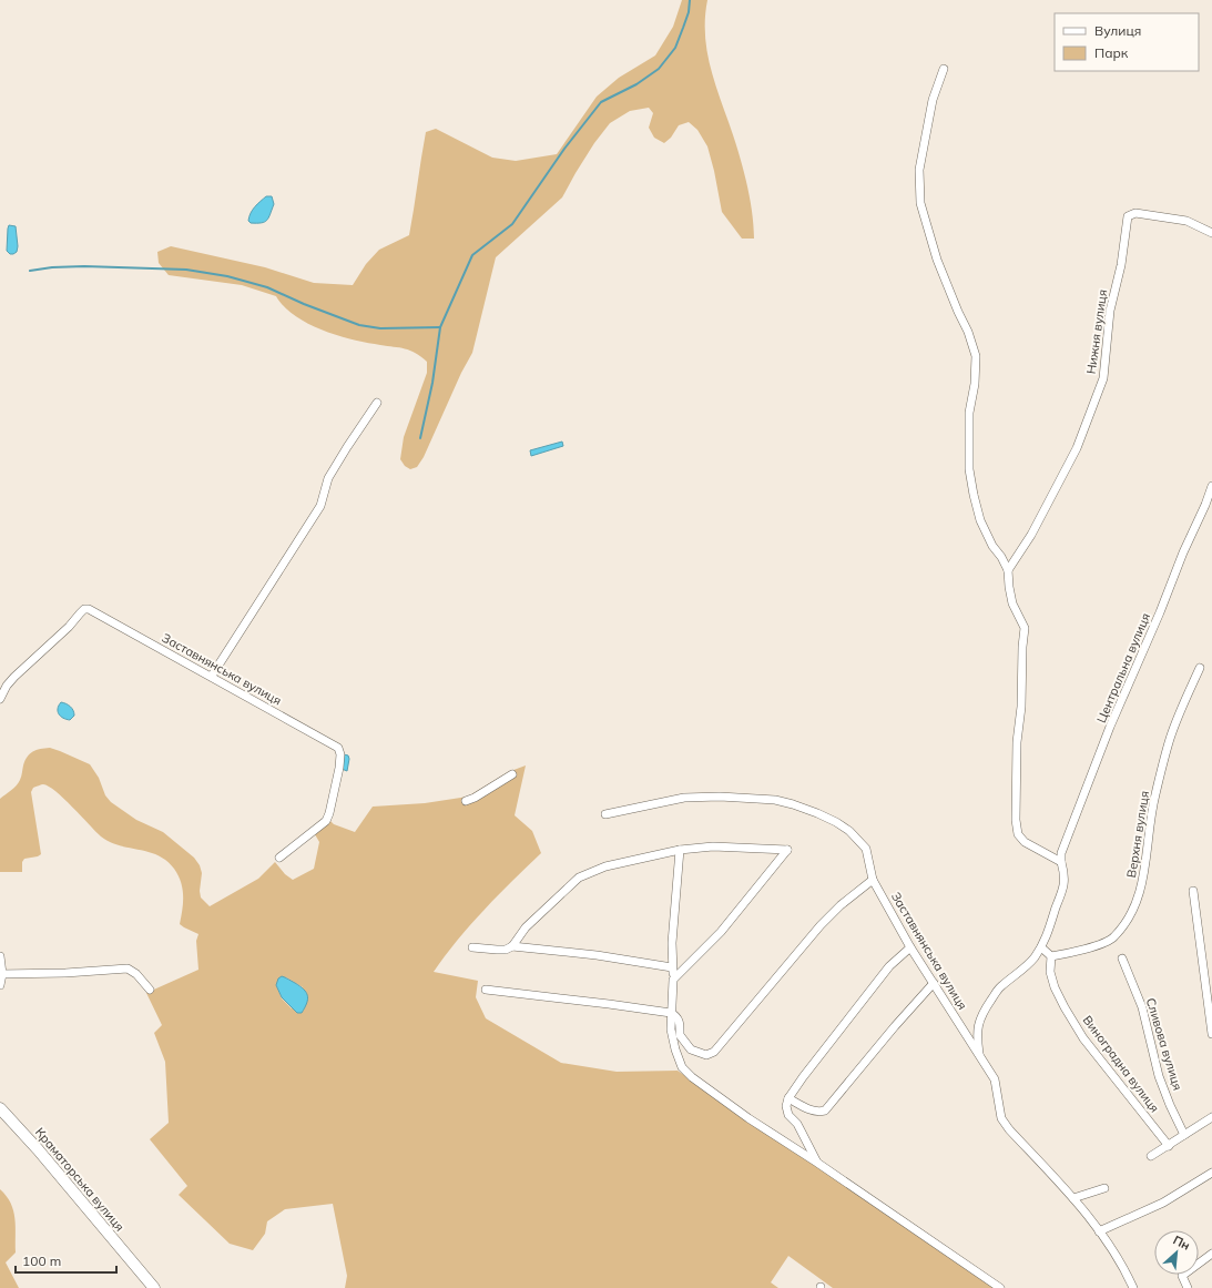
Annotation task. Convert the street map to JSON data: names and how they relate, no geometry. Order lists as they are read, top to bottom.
{
  "streets": {
    "street": [
      "Нижня вулиця",
      "Центральна вулиця",
      "Заставнянська вулиця",
      "Верхня вулиця",
      "Сливова вулиця",
      "Виноградна вулиця",
      "Краматорська вулиця"
    ]
  },
  "crossings": [
    ["Верхня вулиця", "Виноградна вулиця"]
  ],
  "legend": ["Вулиця", "Парк"],
  "scale_bar": "100 m",
  "north": "top right"
}
